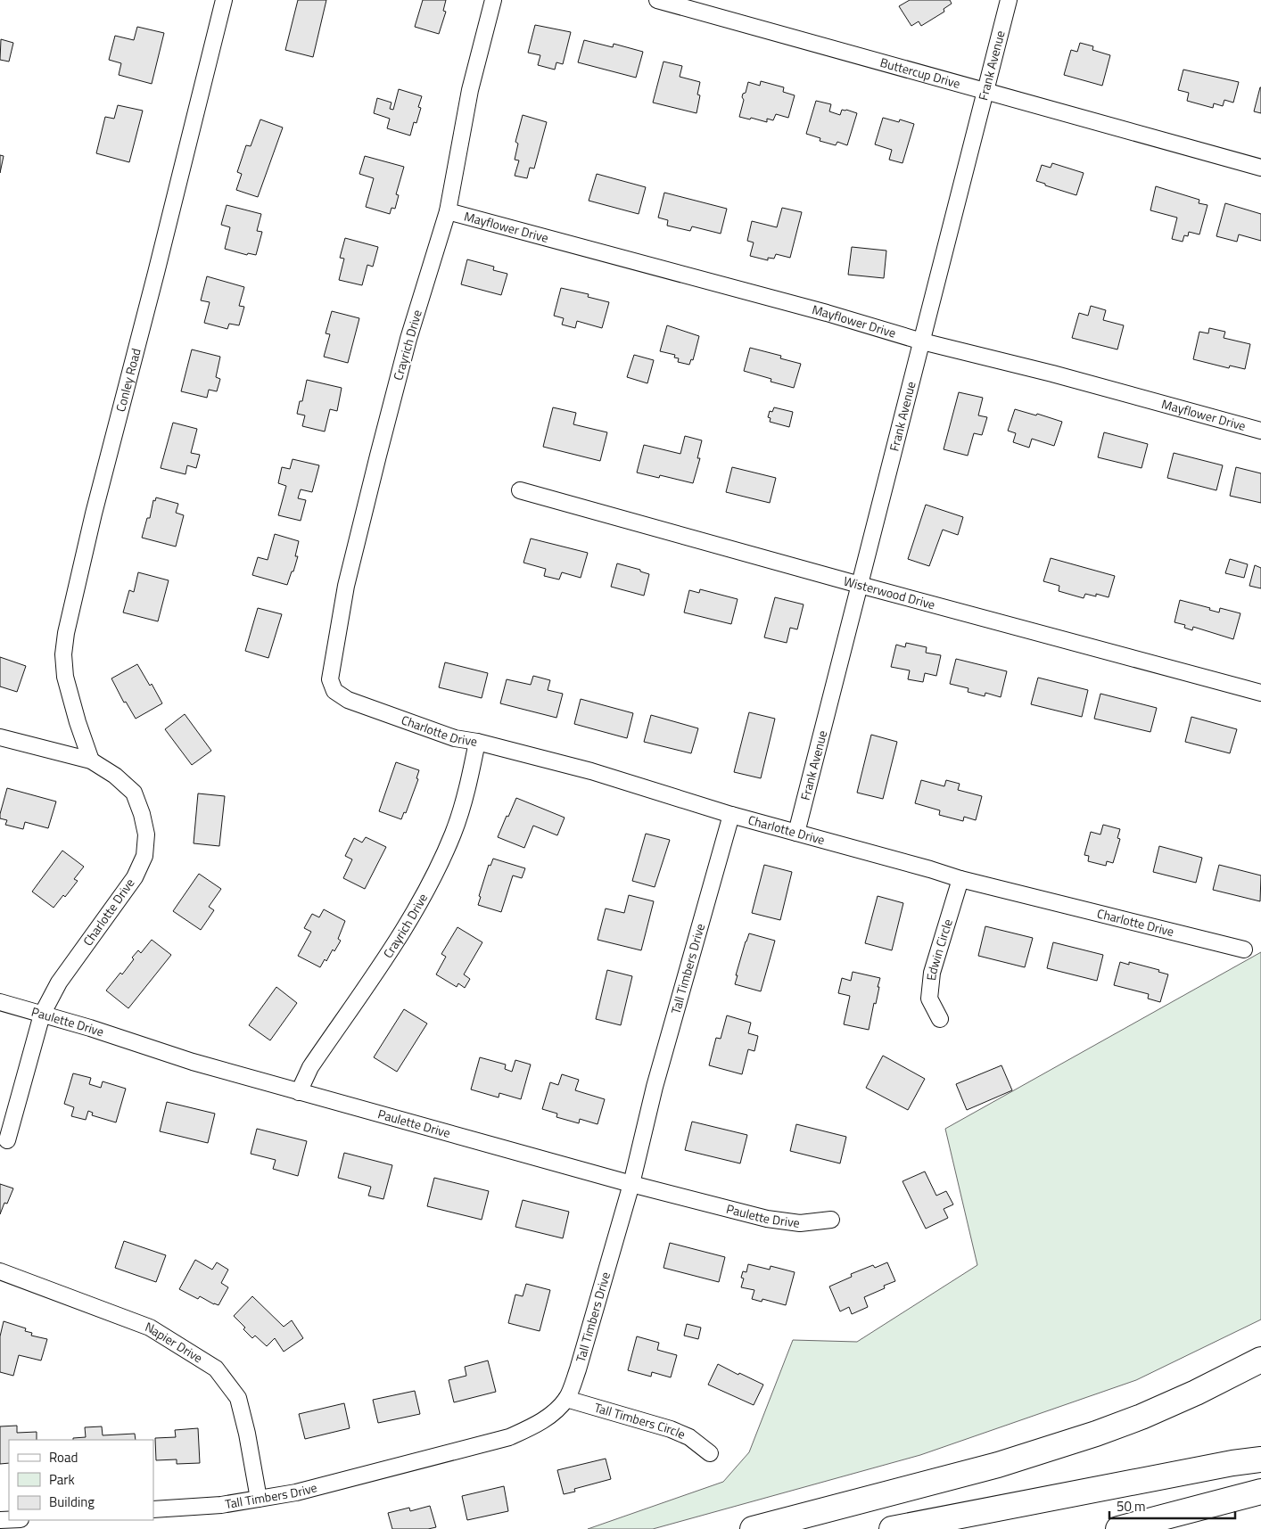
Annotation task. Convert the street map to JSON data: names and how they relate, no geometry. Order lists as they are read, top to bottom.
{
  "streets": {
    "street": [
      "Frank Avenue",
      "Buttercup Drive",
      "Mayflower Drive",
      "Crayrich Drive",
      "Conley Road",
      "Wisterwood Drive",
      "Charlotte Drive",
      "Edwin Circle",
      "Tall Timbers Drive",
      "Paulette Drive",
      "Napier Drive",
      "Tall Timbers Circle"
    ]
  },
  "crossings": [
    ["Frank Avenue", "Buttercup Drive"],
    ["Frank Avenue", "Mayflower Drive"],
    ["Frank Avenue", "Wisterwood Drive"],
    ["Frank Avenue", "Charlotte Drive"],
    ["Mayflower Drive", "Crayrich Drive"],
    ["Crayrich Drive", "Charlotte Drive"],
    ["Crayrich Drive", "Paulette Drive"],
    ["Conley Road", "Charlotte Drive"],
    ["Charlotte Drive", "Edwin Circle"],
    ["Charlotte Drive", "Tall Timbers Drive"],
    ["Charlotte Drive", "Paulette Drive"],
    ["Tall Timbers Drive", "Paulette Drive"],
    ["Tall Timbers Drive", "Napier Drive"],
    ["Tall Timbers Drive", "Tall Timbers Circle"]
  ],
  "legend": ["Road", "Park", "Building"],
  "scale_bar": "50 m"
}
